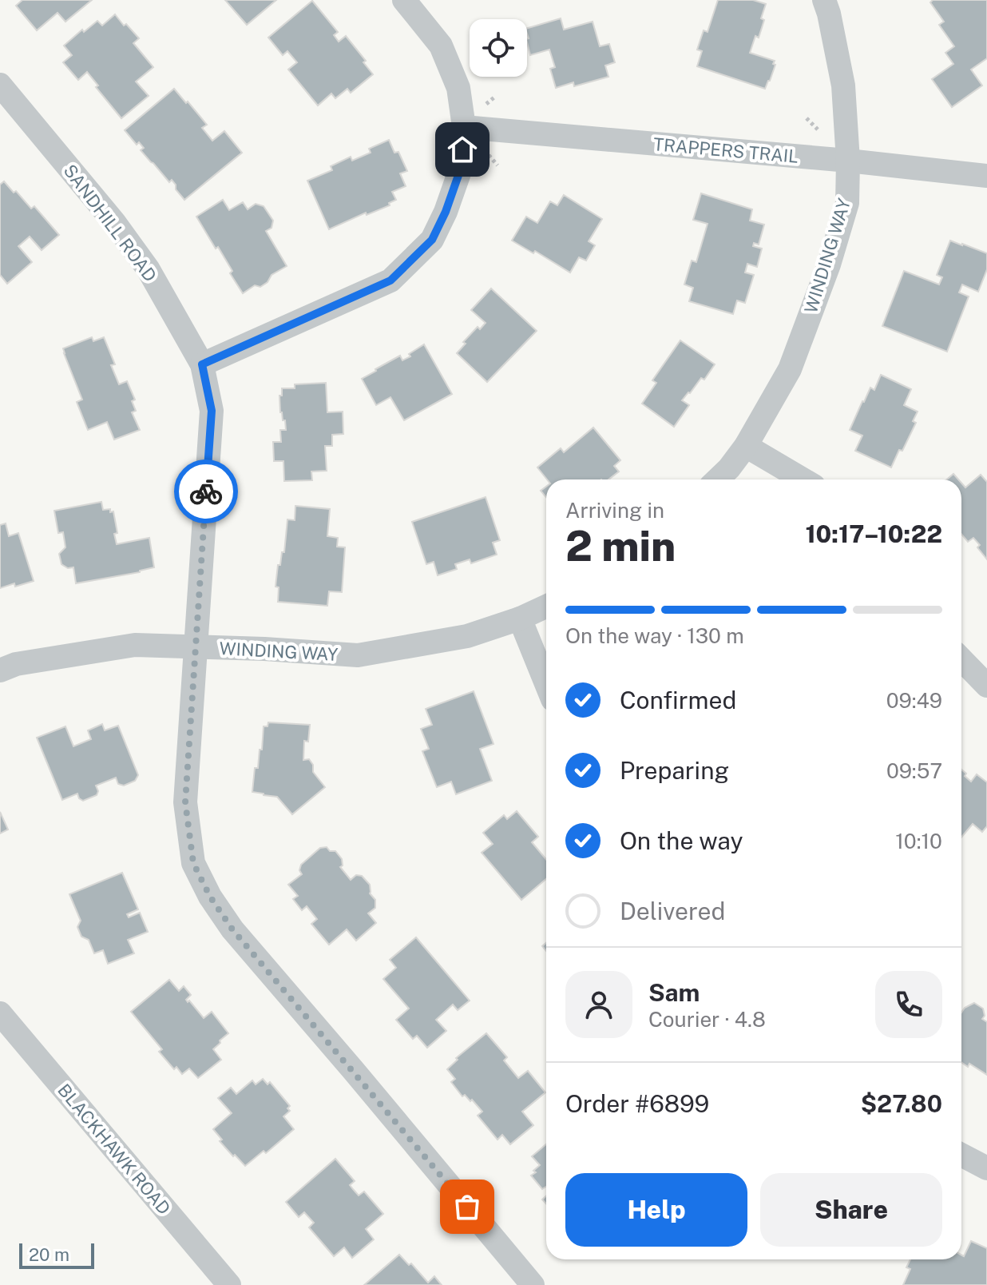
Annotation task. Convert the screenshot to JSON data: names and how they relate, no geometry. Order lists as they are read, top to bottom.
{
  "streets": {
    "street": [
      "TRAPPERS TRAIL",
      "SANDHILL ROAD",
      "WINDING WAY",
      "BLACKHAWK ROAD"
    ]
  },
  "crossings": [
    ["TRAPPERS TRAIL", "WINDING WAY"],
    ["SANDHILL ROAD", "WINDING WAY"]
  ],
  "scale_bar": "20 m",
  "page": {
    "heading": ["2 min", "Arriving in", "10:17–10:22"],
    "panel": [
      "Sam",
      "Courier · 4.8",
      "Order #6899",
      "$27.80"
    ],
    "bar": "On the way · 130 m",
    "list": [
      ["Confirmed", "09:49"],
      ["Preparing", "09:57"],
      ["On the way", "10:10"],
      "Delivered"
    ],
    "buttons": ["Help", "Share"],
    "scale": "20 m"
  }
}
